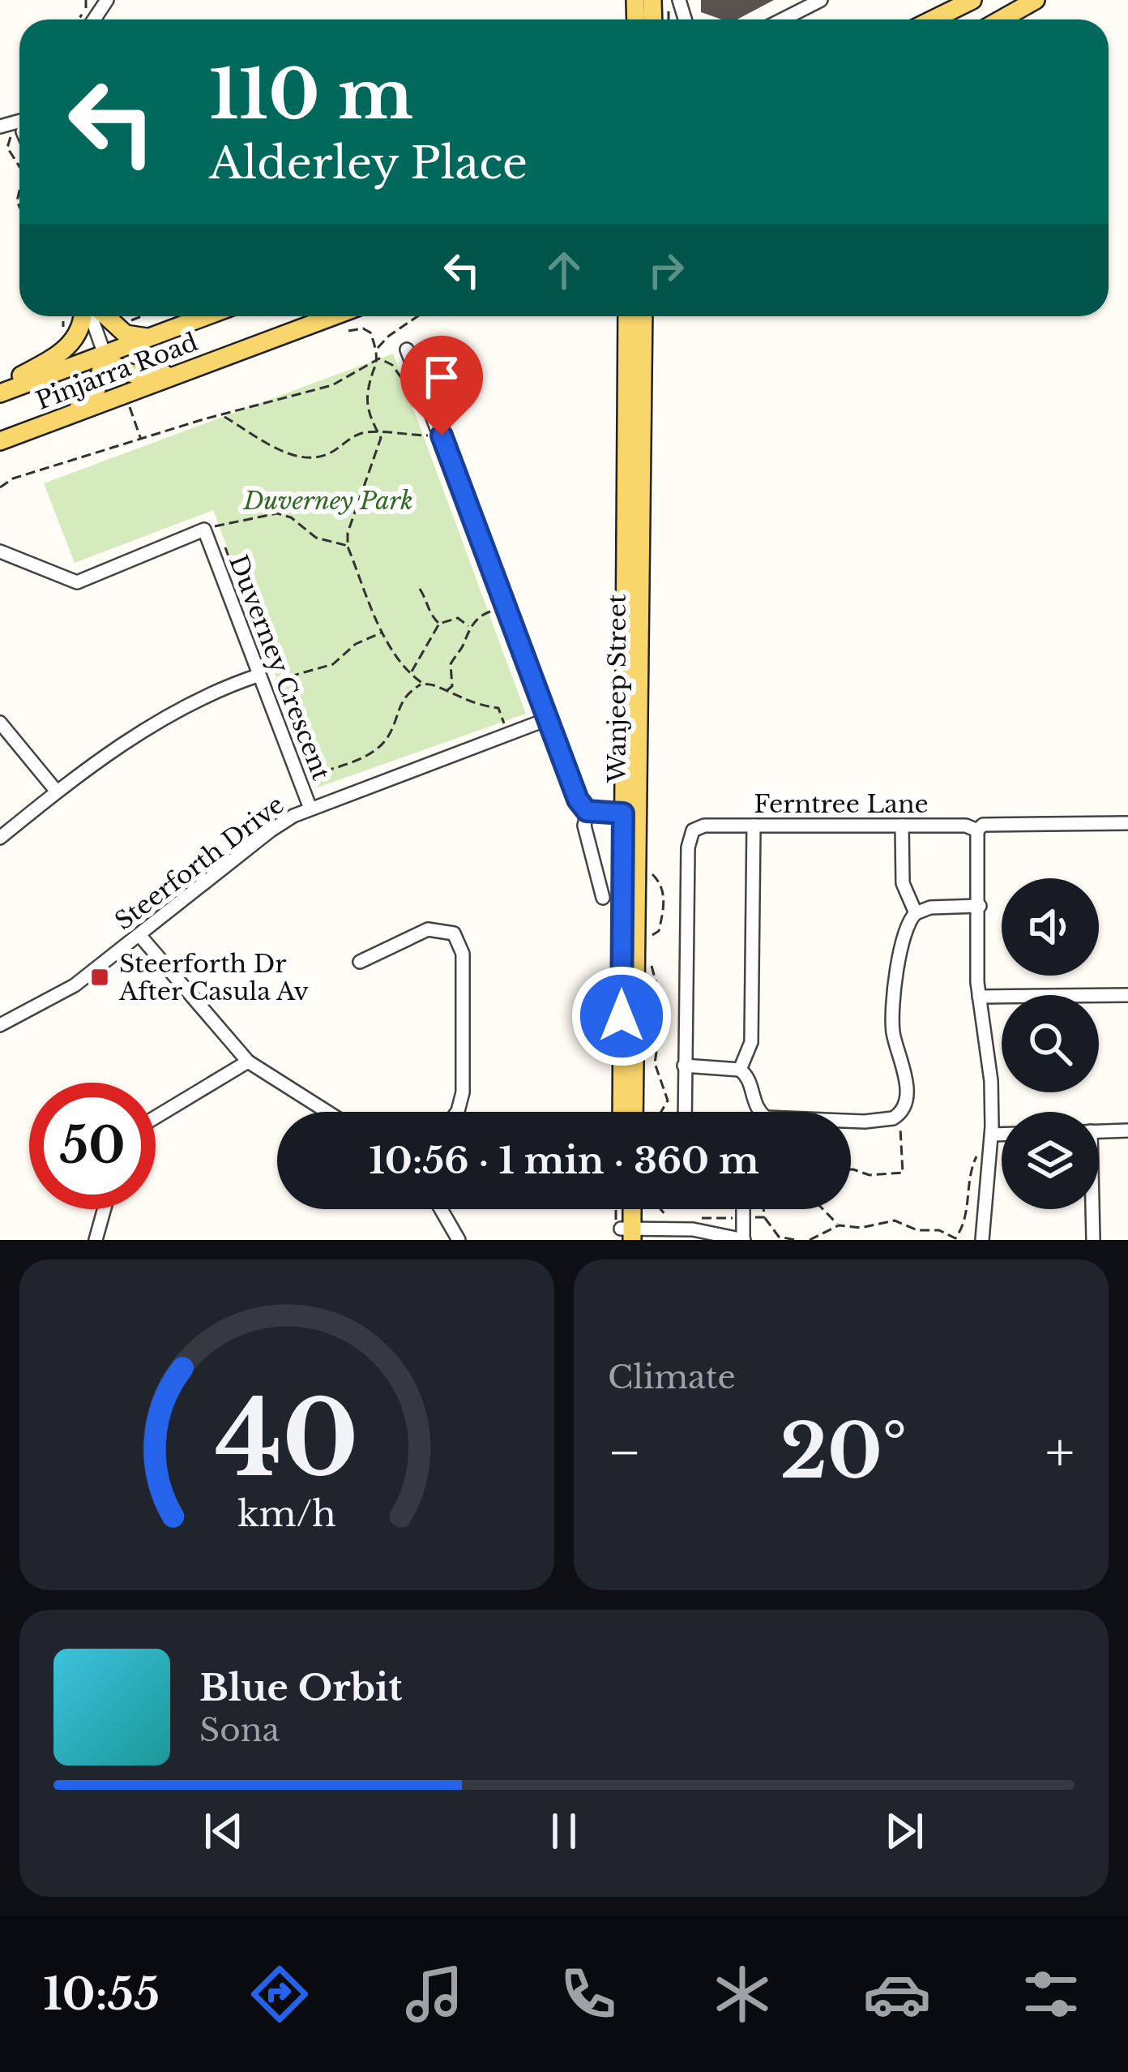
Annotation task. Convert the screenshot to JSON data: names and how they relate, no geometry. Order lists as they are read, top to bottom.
{
  "streets": {
    "main road": ["Pinjarra Road", "Wanjeep Street"],
    "street": ["Duverney Crescent", "Ferntree Lane", "Steerforth Drive"]
  },
  "crossings": [
    ["Duverney Crescent", "Steerforth Drive"]
  ],
  "parks": ["Duverney Park"],
  "places": {
    "transit": ["Steerforth Dr After Casula Av"]
  },
  "page": {
    "turn": ["110 m", "Alderley Place"],
    "limit": "50",
    "trip": "10:56 · 1 min · 360 m",
    "tile": "Climate",
    "heat": ["−", "20°", "+"],
    "song": ["Blue Orbit", "Sona"],
    "tabs": "10:55",
    "gauge": ["40", "km/h"]
  }
}
